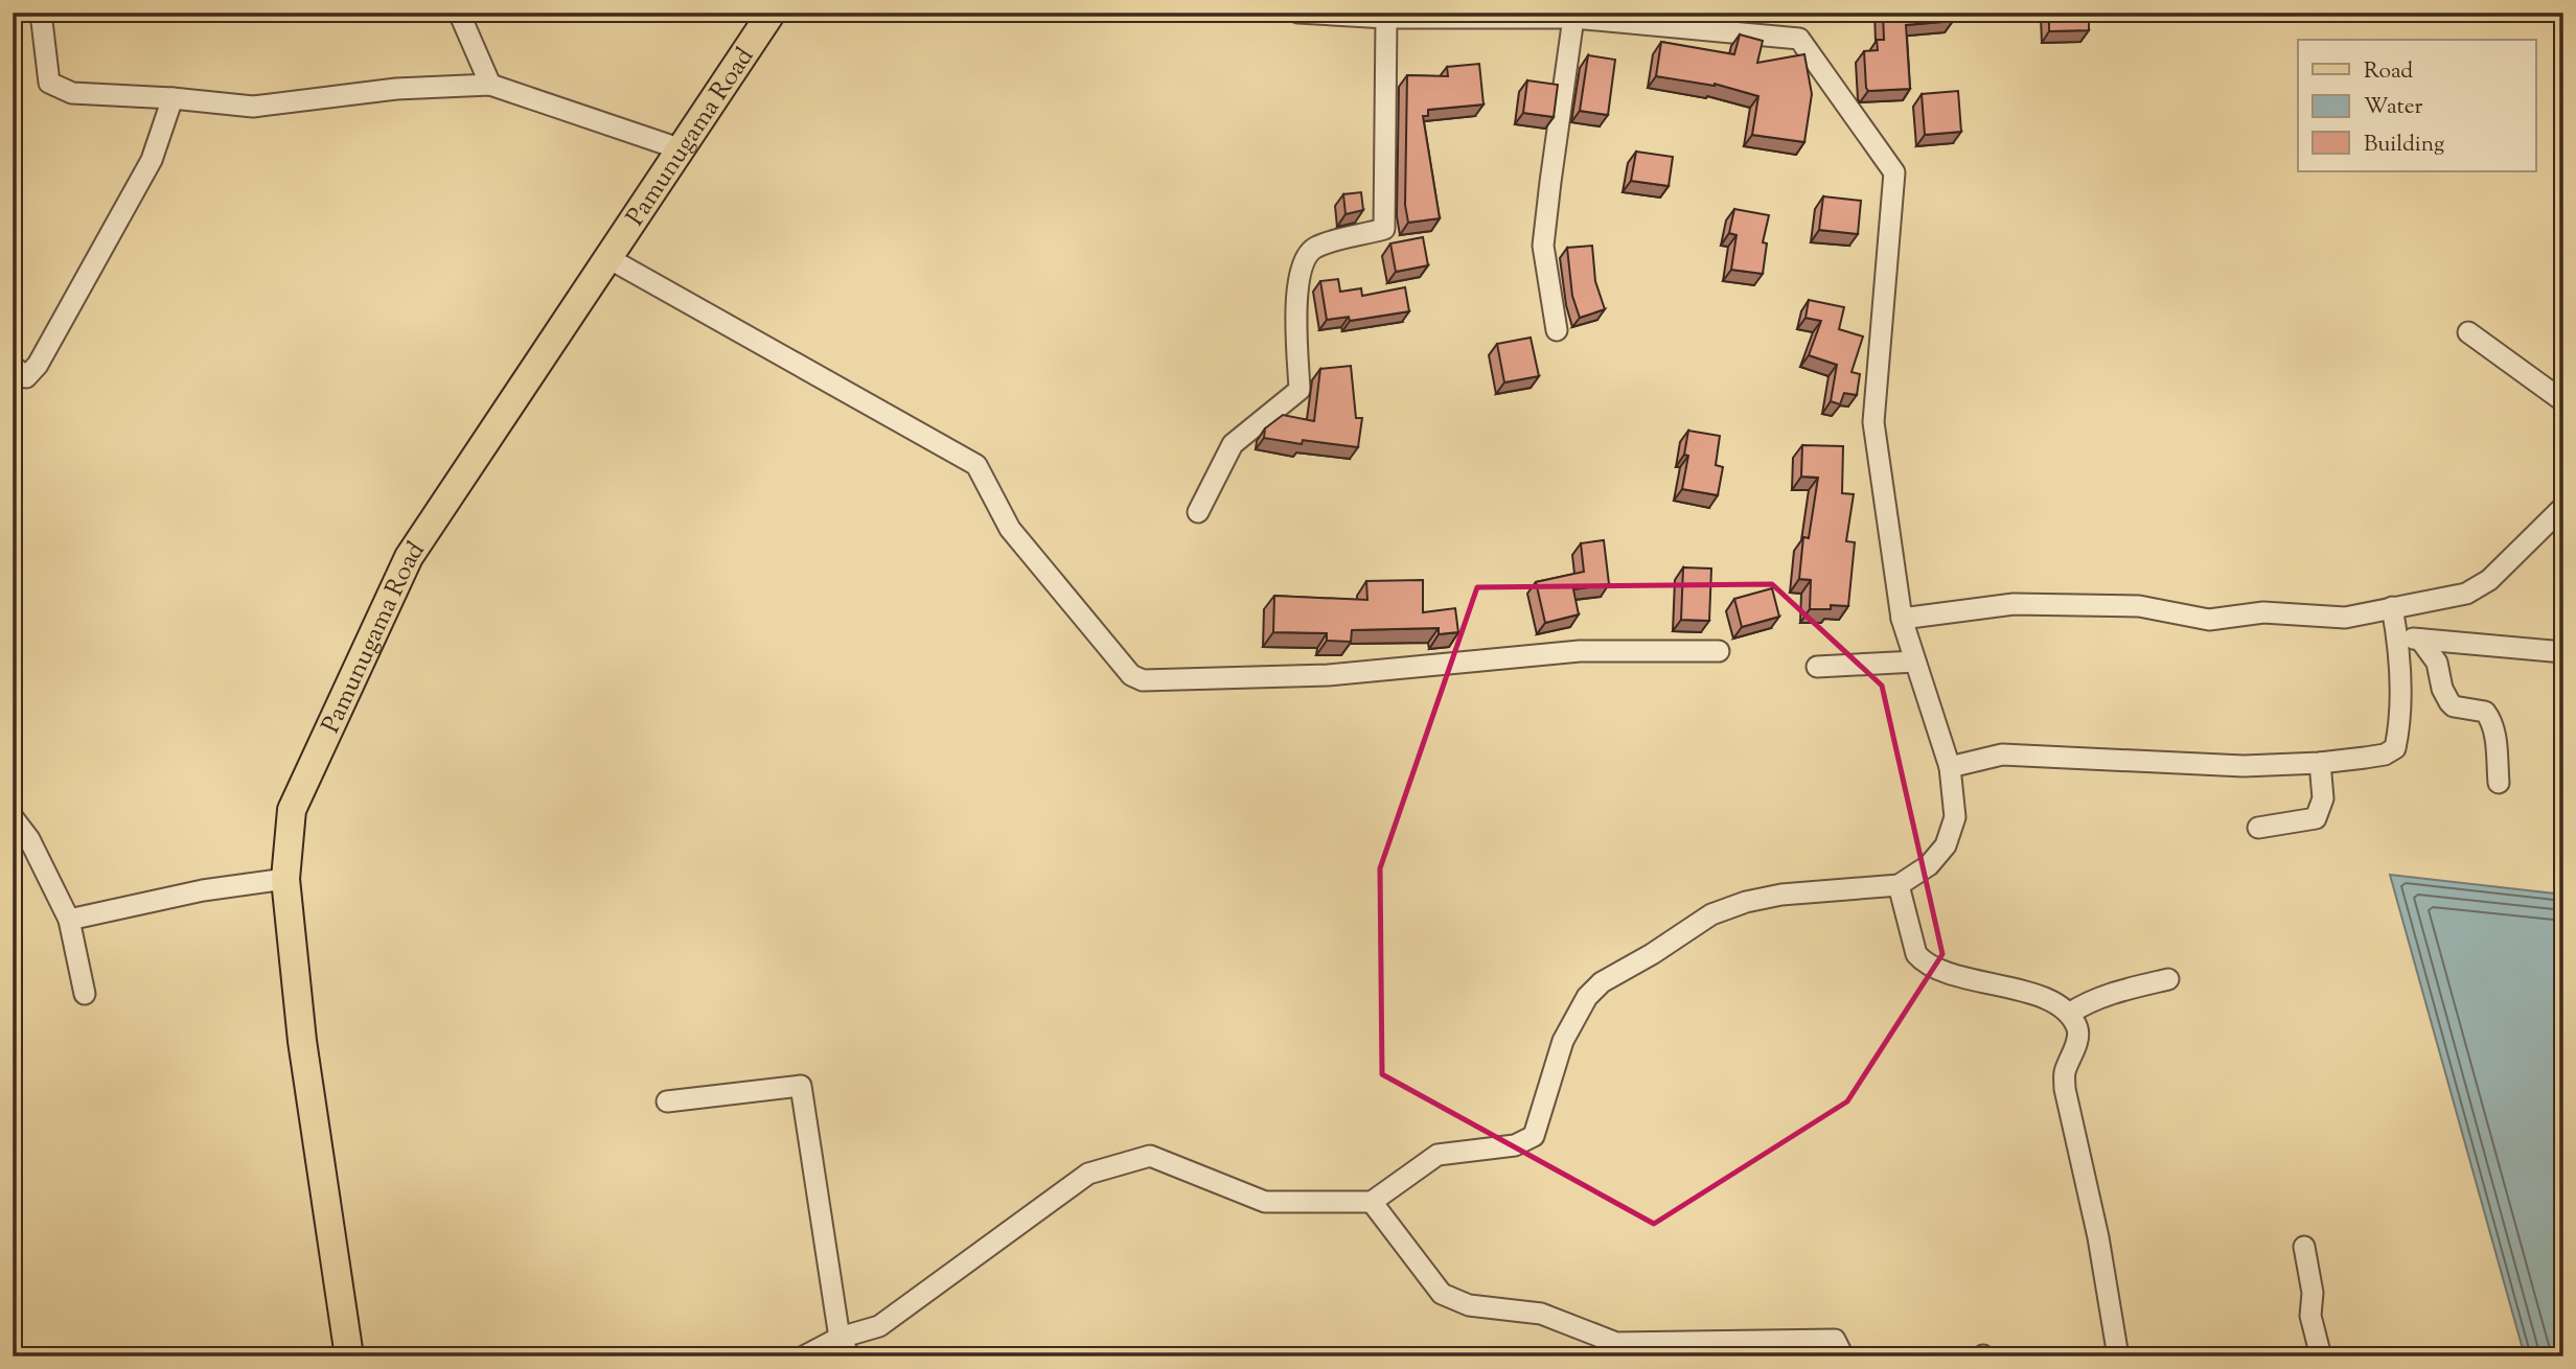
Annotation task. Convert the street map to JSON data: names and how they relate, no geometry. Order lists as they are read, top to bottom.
{
  "streets": {
    "main road": ["Pamunugama Road"]
  },
  "legend": ["Road", "Water", "Building"]
}
